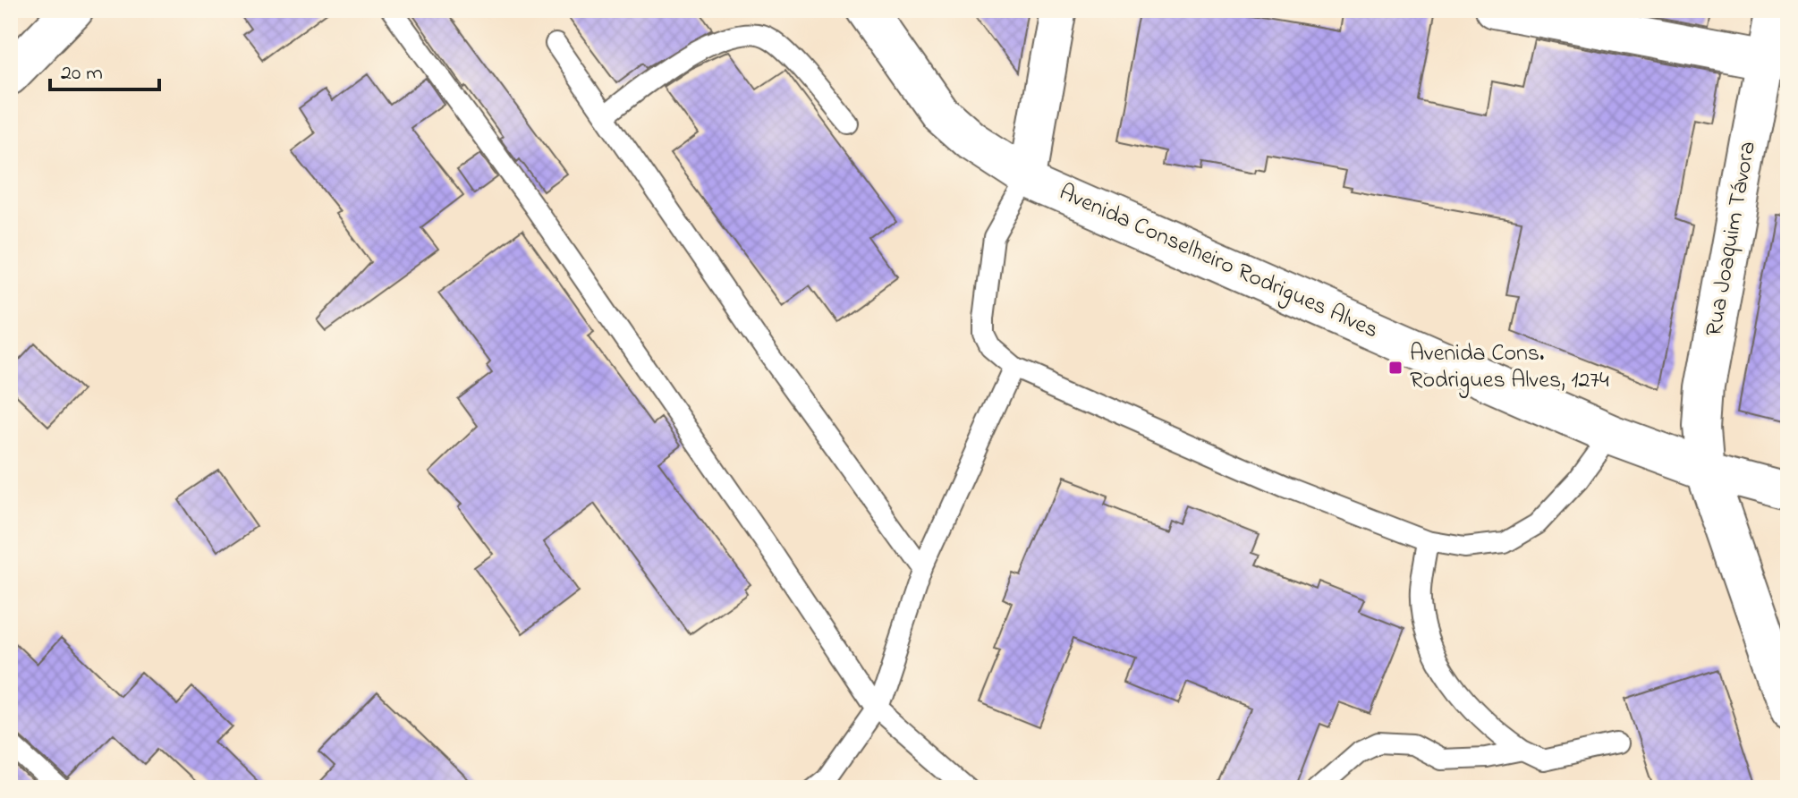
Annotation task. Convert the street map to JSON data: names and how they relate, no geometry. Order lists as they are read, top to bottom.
{
  "streets": {
    "street": ["Rua Joaquim Távora", "Avenida Conselheiro Rodrigues Alves"]
  },
  "crossings": [
    ["Rua Joaquim Távora", "Avenida Conselheiro Rodrigues Alves"]
  ],
  "places": {
    "transit": ["Avenida Cons. Rodrigues Alves, 1274"]
  },
  "scale_bar": "20 m"
}
